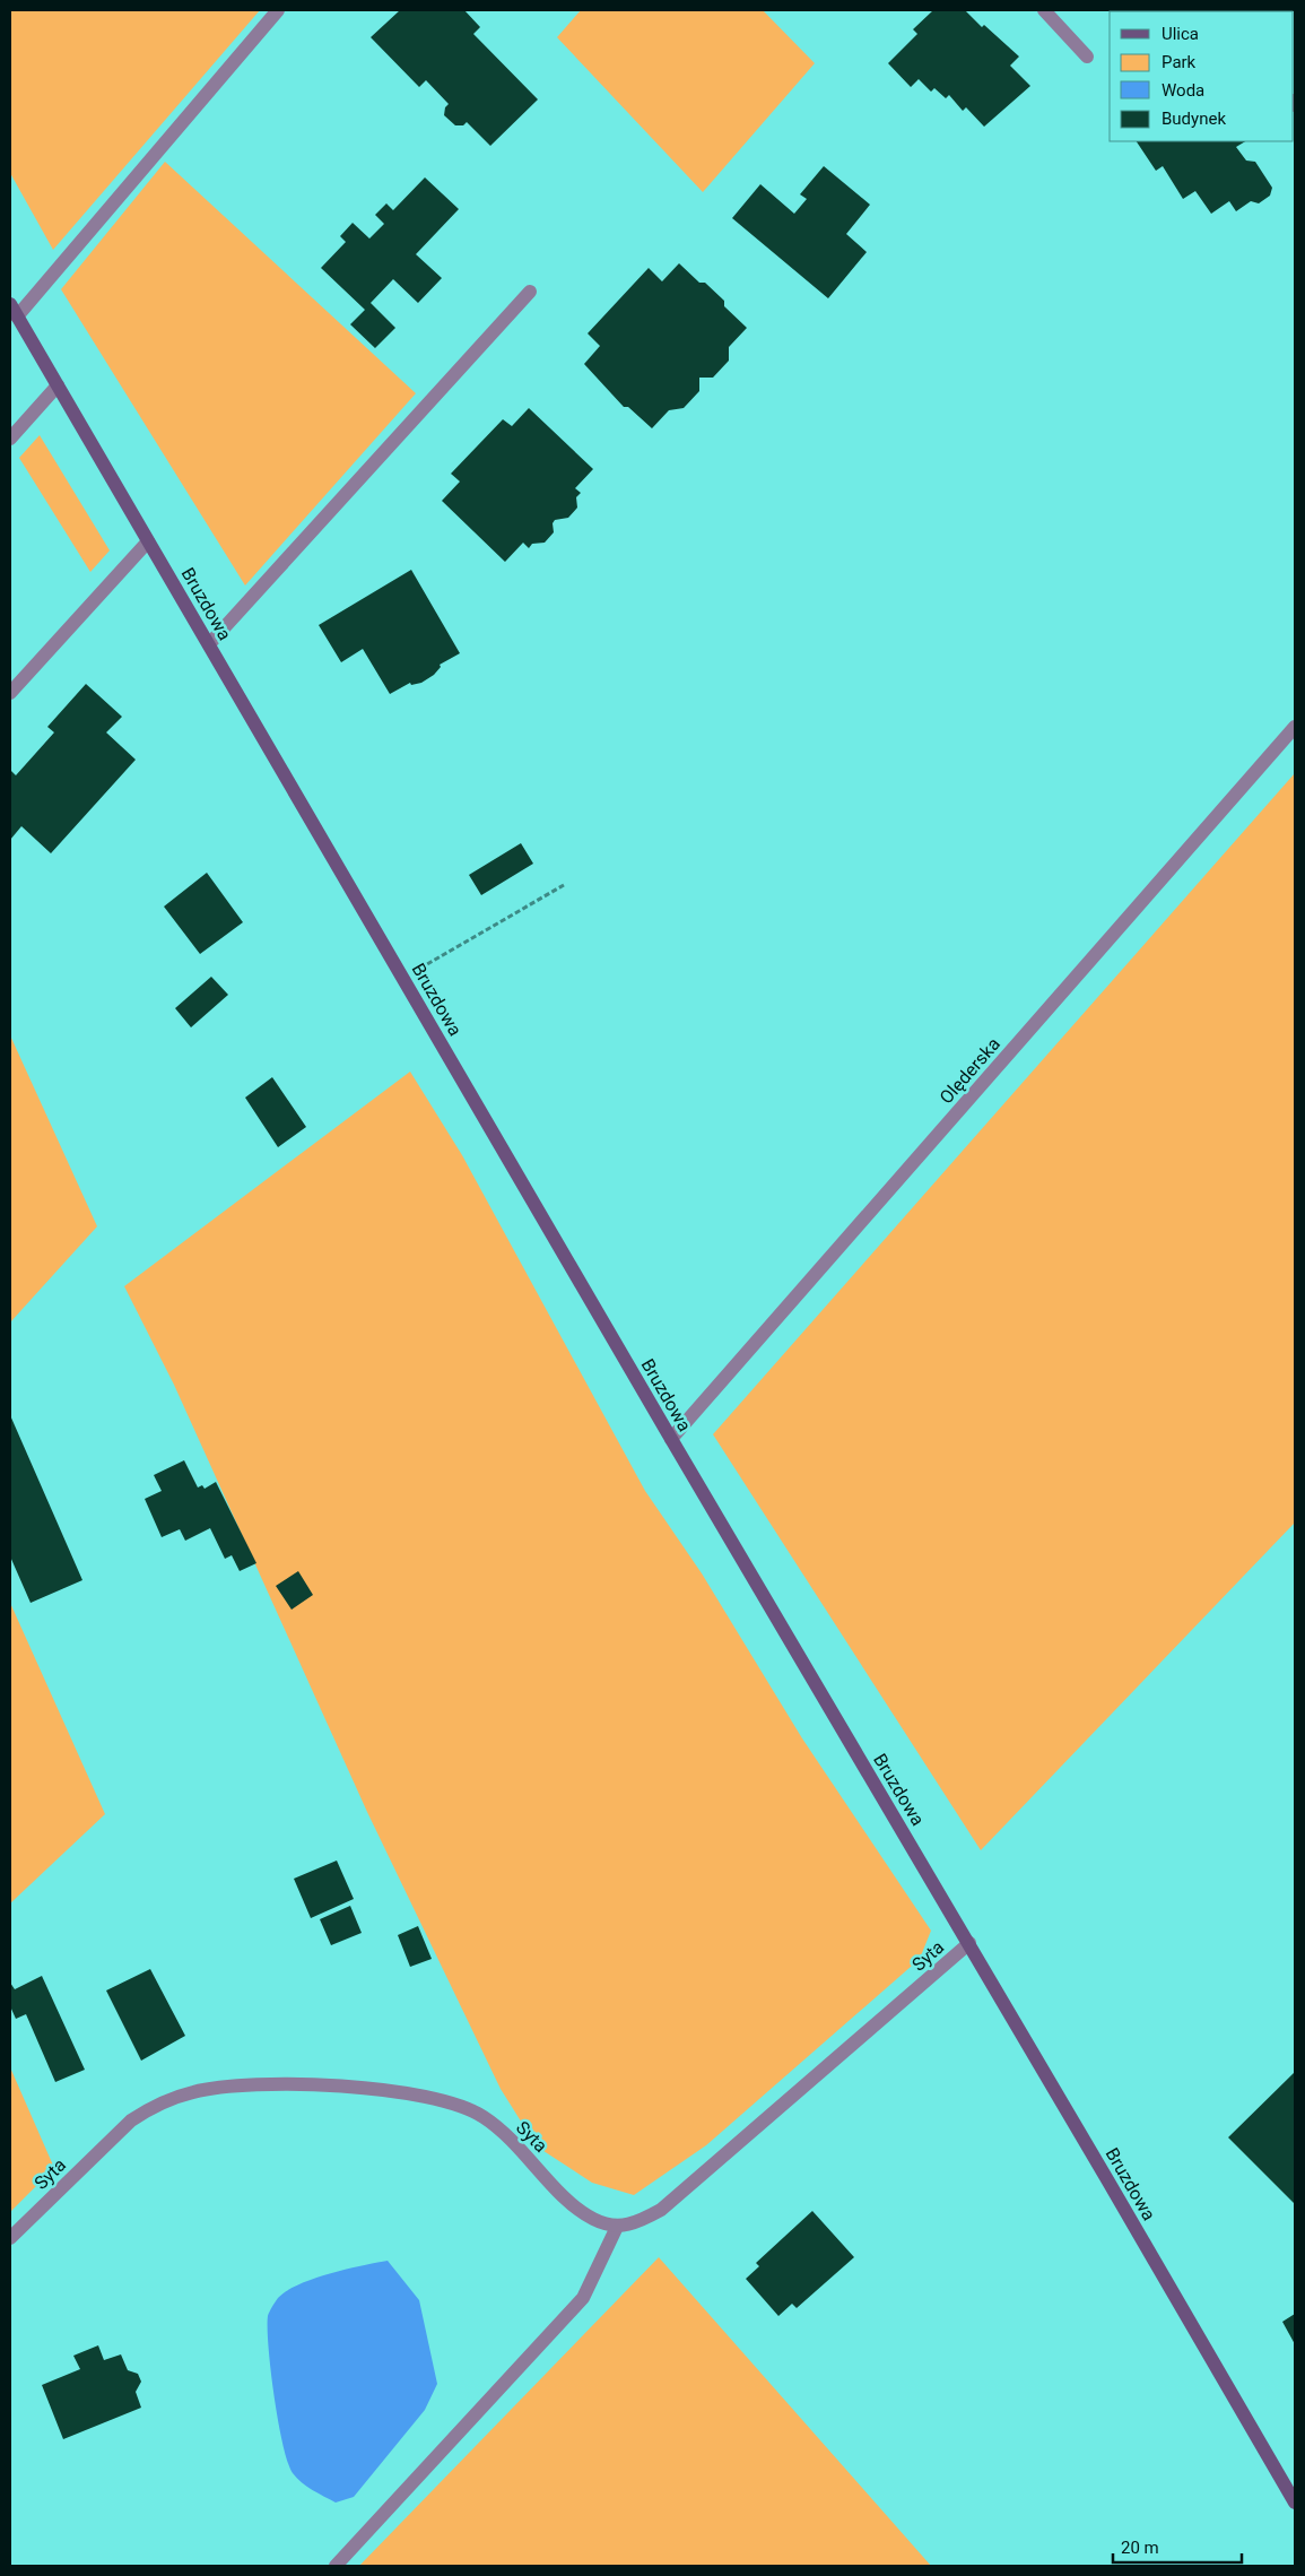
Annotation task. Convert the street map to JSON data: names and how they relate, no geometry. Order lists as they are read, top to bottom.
{
  "streets": {
    "street": ["Bruzdowa", "Olęderska", "Syta"]
  },
  "crossings": [
    ["Bruzdowa", "Olęderska"],
    ["Bruzdowa", "Syta"]
  ],
  "legend": [
    "Ulica",
    "Park",
    "Woda",
    "Budynek"
  ],
  "scale_bar": "20 m"
}
